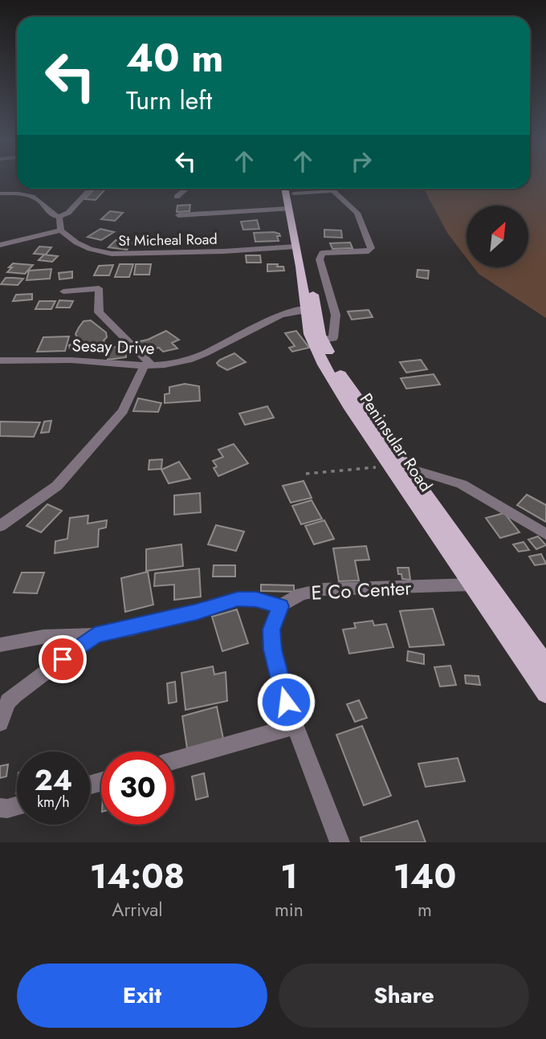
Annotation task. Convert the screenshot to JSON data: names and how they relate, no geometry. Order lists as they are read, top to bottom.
{
  "streets": {
    "main road": ["Peninsular Road"],
    "street": ["St Micheal Road", "Sesay Drive", "E Co Center"]
  },
  "crossings": [
    ["St Micheal Road", "Peninsular Road"],
    ["Sesay Drive", "Peninsular Road"],
    ["Peninsular Road", "E Co Center"]
  ],
  "north": "top right",
  "page": {
    "turn": ["40 m", "Turn left"],
    "speed": "24 km/h",
    "limit": "30",
    "eta": [
      "14:08",
      "Arrival",
      "1",
      "min",
      "140",
      "m"
    ],
    "buttons": ["Exit", "Share"]
  }
}
